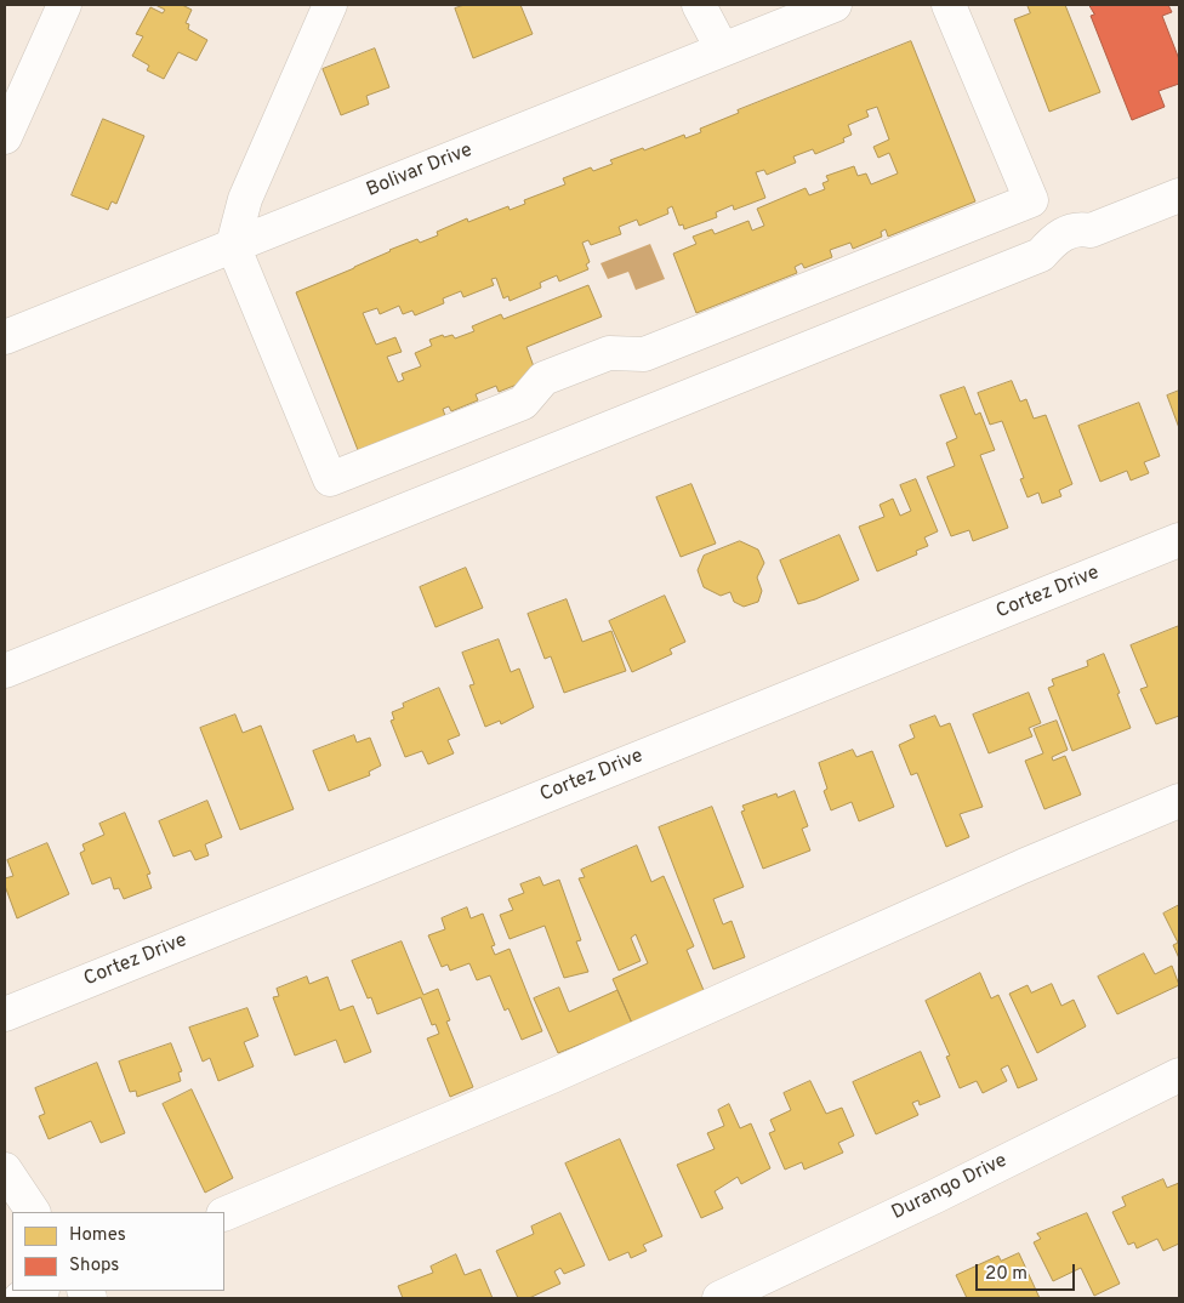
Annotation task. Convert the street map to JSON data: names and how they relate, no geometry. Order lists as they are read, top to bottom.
{
  "streets": {
    "street": ["Bolivar Drive", "Cortez Drive", "Durango Drive"]
  },
  "legend": ["Homes", "Shops"],
  "scale_bar": "20 m"
}
